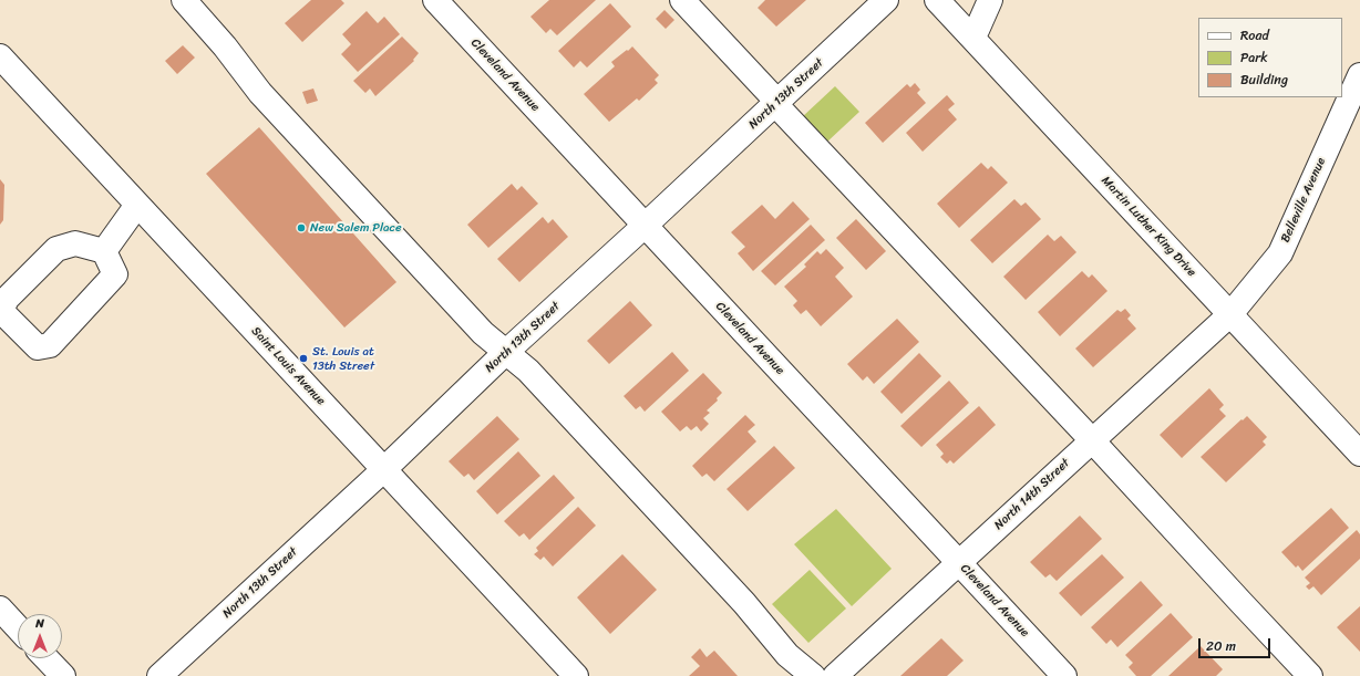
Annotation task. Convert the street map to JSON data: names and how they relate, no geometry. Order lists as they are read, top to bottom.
{
  "streets": {
    "street": [
      "Cleveland Avenue",
      "North 13th Street",
      "Belleville Avenue",
      "Martin Luther King Drive",
      "Saint Louis Avenue",
      "North 14th Street"
    ]
  },
  "crossings": [
    ["Cleveland Avenue", "North 13th Street"],
    ["Cleveland Avenue", "North 14th Street"],
    ["North 13th Street", "Saint Louis Avenue"],
    ["Belleville Avenue", "Martin Luther King Drive"],
    ["Belleville Avenue", "North 14th Street"],
    ["Martin Luther King Drive", "North 14th Street"]
  ],
  "places": ["New Salem Place", "St. Louis at 13th Street"],
  "legend": ["Road", "Park", "Building"],
  "scale_bar": "20 m",
  "north": "top"
}
